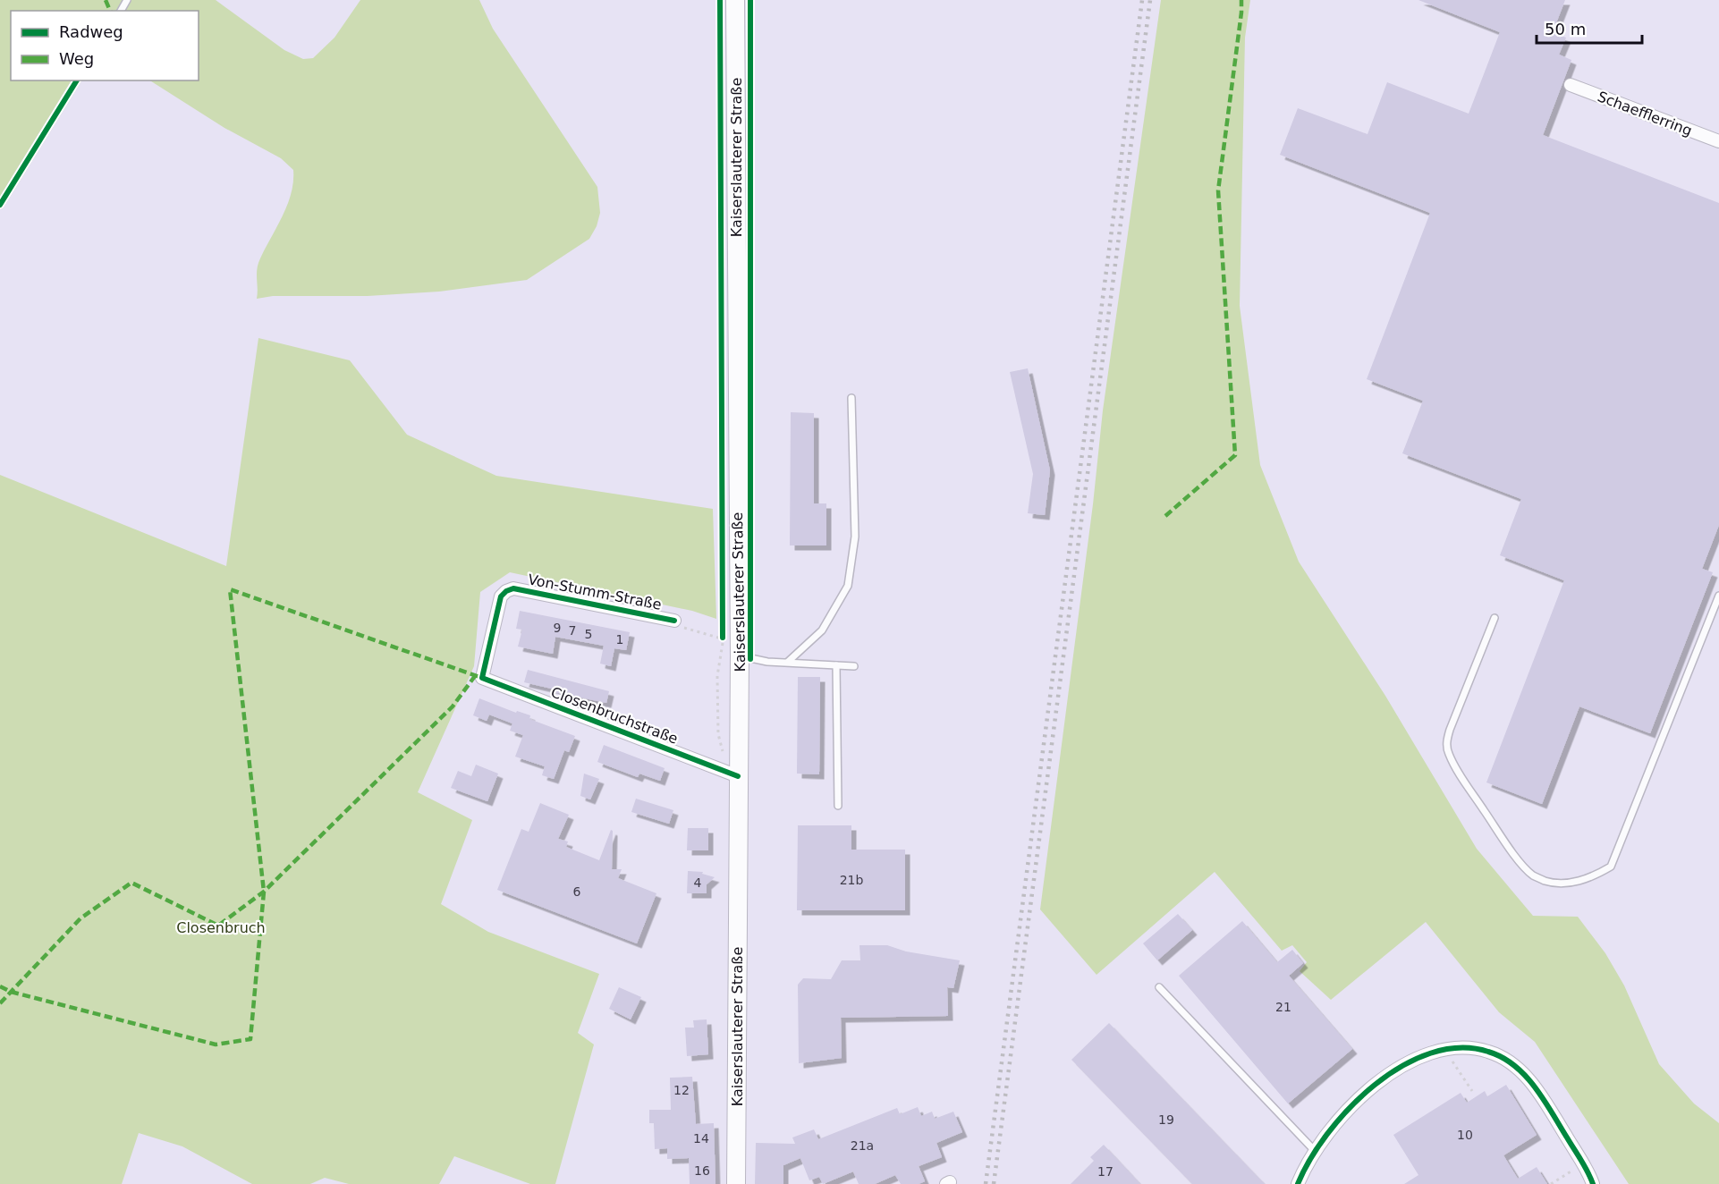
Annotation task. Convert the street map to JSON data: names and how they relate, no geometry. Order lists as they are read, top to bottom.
{
  "streets": {
    "main road": ["Kaiserslauterer Straße"],
    "street": ["Schaefflerring", "Von-Stumm-Straße", "Closenbruchstraße"]
  },
  "crossings": [
    ["Kaiserslauterer Straße", "Closenbruchstraße"],
    ["Von-Stumm-Straße", "Closenbruchstraße"]
  ],
  "parks": ["Closenbruch"],
  "house_numbers": [
    "9",
    "7",
    "5",
    "1",
    "21b",
    "4",
    "6",
    "21",
    "12",
    "19",
    "10",
    "14",
    "21a",
    "16",
    "17"
  ],
  "legend": ["Radweg", "Weg"],
  "scale_bar": "50 m"
}
